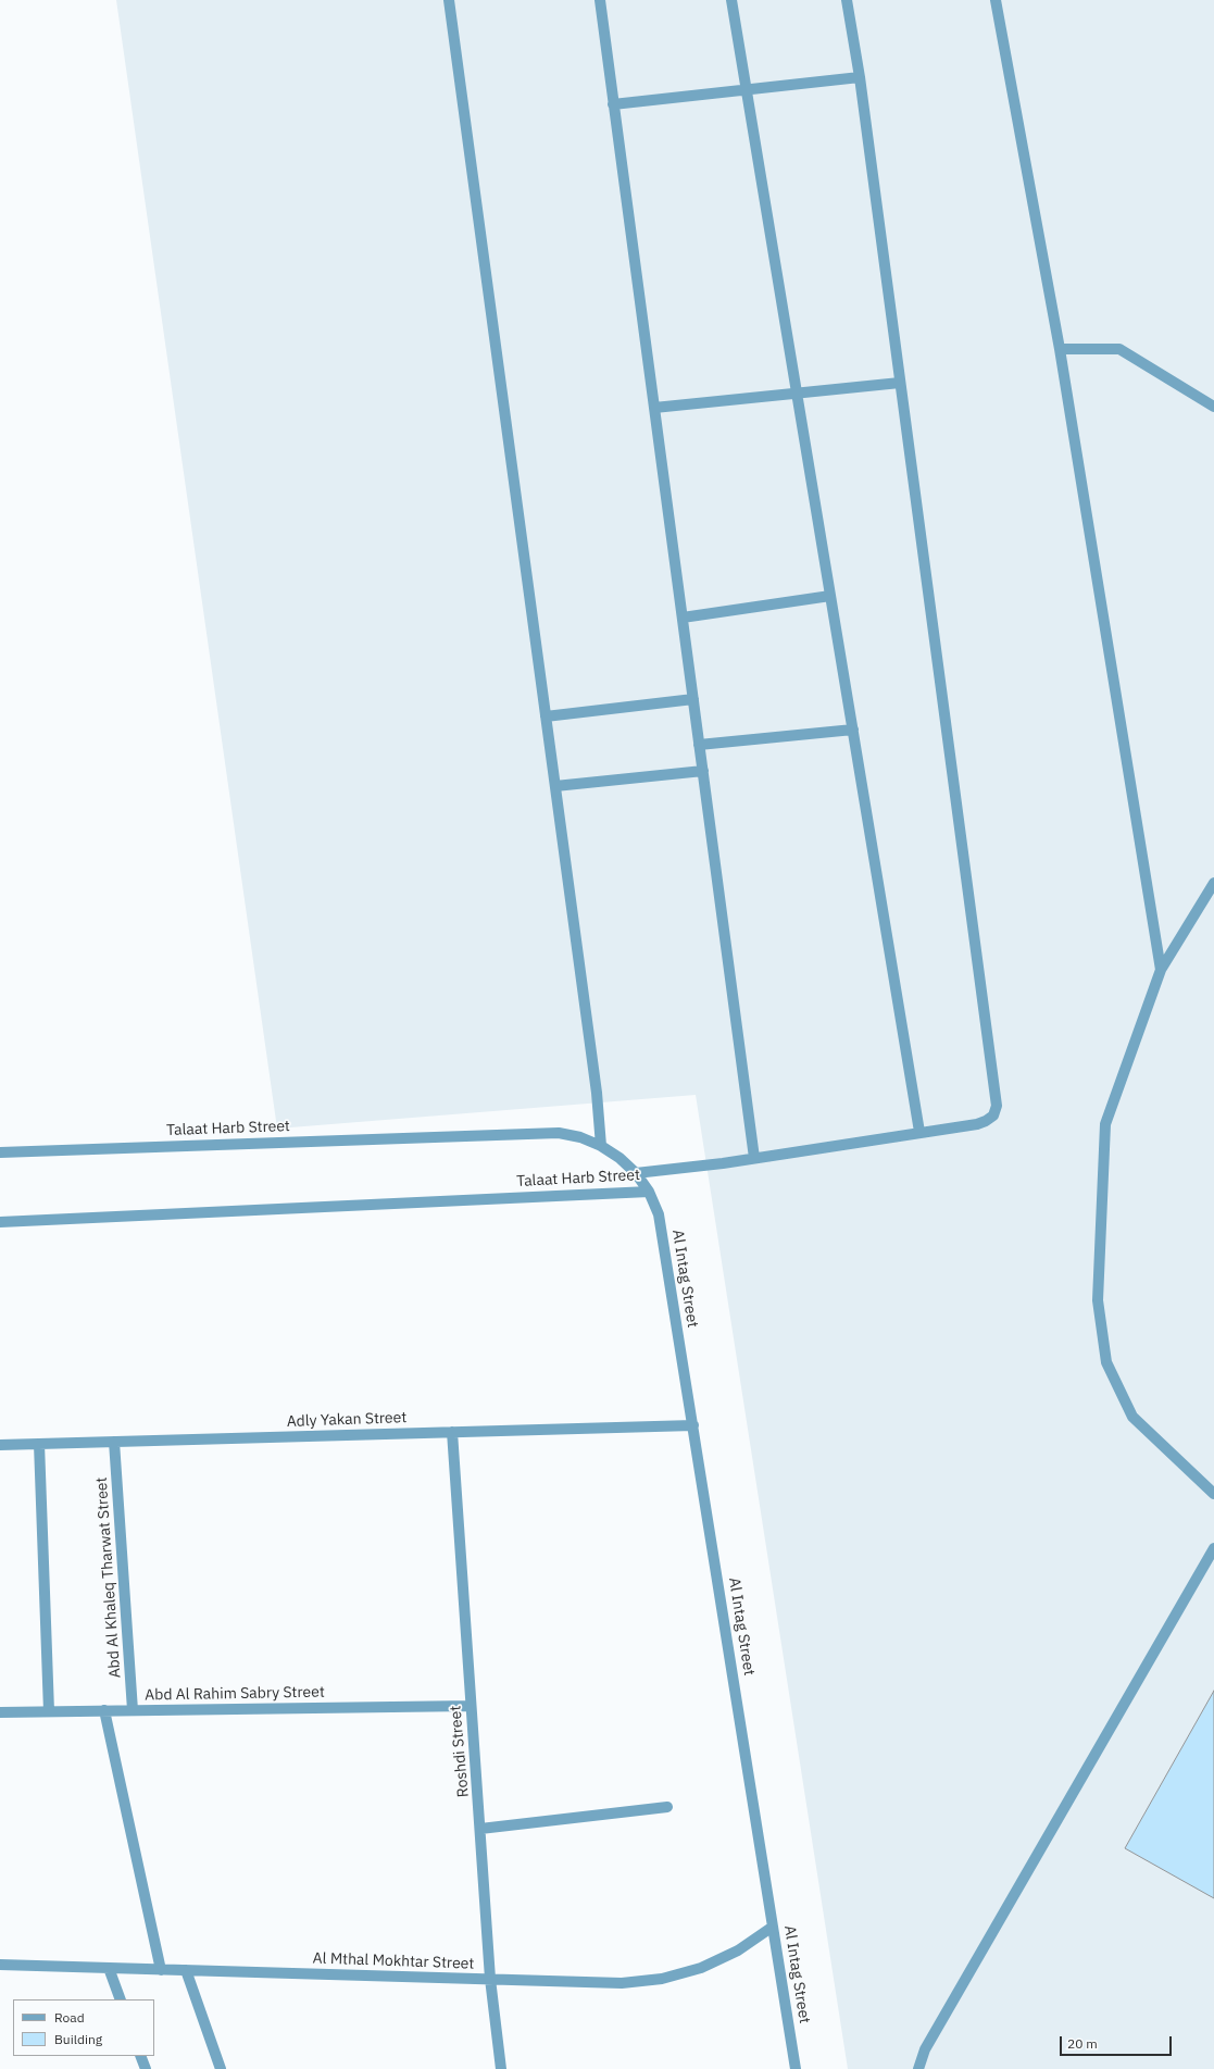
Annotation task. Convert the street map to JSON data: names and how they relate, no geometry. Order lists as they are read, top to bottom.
{
  "streets": {
    "street": [
      "Talaat Harb Street",
      "Al Intag Street",
      "Adly Yakan Street",
      "Abd Al Khaleq Tharwat Street",
      "Abd Al Rahim Sabry Street",
      "Roshdi Street",
      "Al Mthal Mokhtar Street"
    ]
  },
  "crossings": [
    ["Talaat Harb Street", "Al Intag Street"],
    ["Al Intag Street", "Adly Yakan Street"],
    ["Al Intag Street", "Al Mthal Mokhtar Street"],
    ["Adly Yakan Street", "Abd Al Khaleq Tharwat Street"],
    ["Adly Yakan Street", "Roshdi Street"],
    ["Abd Al Khaleq Tharwat Street", "Abd Al Rahim Sabry Street"],
    ["Abd Al Rahim Sabry Street", "Roshdi Street"],
    ["Roshdi Street", "Al Mthal Mokhtar Street"]
  ],
  "legend": ["Road", "Building"],
  "scale_bar": "20 m"
}
